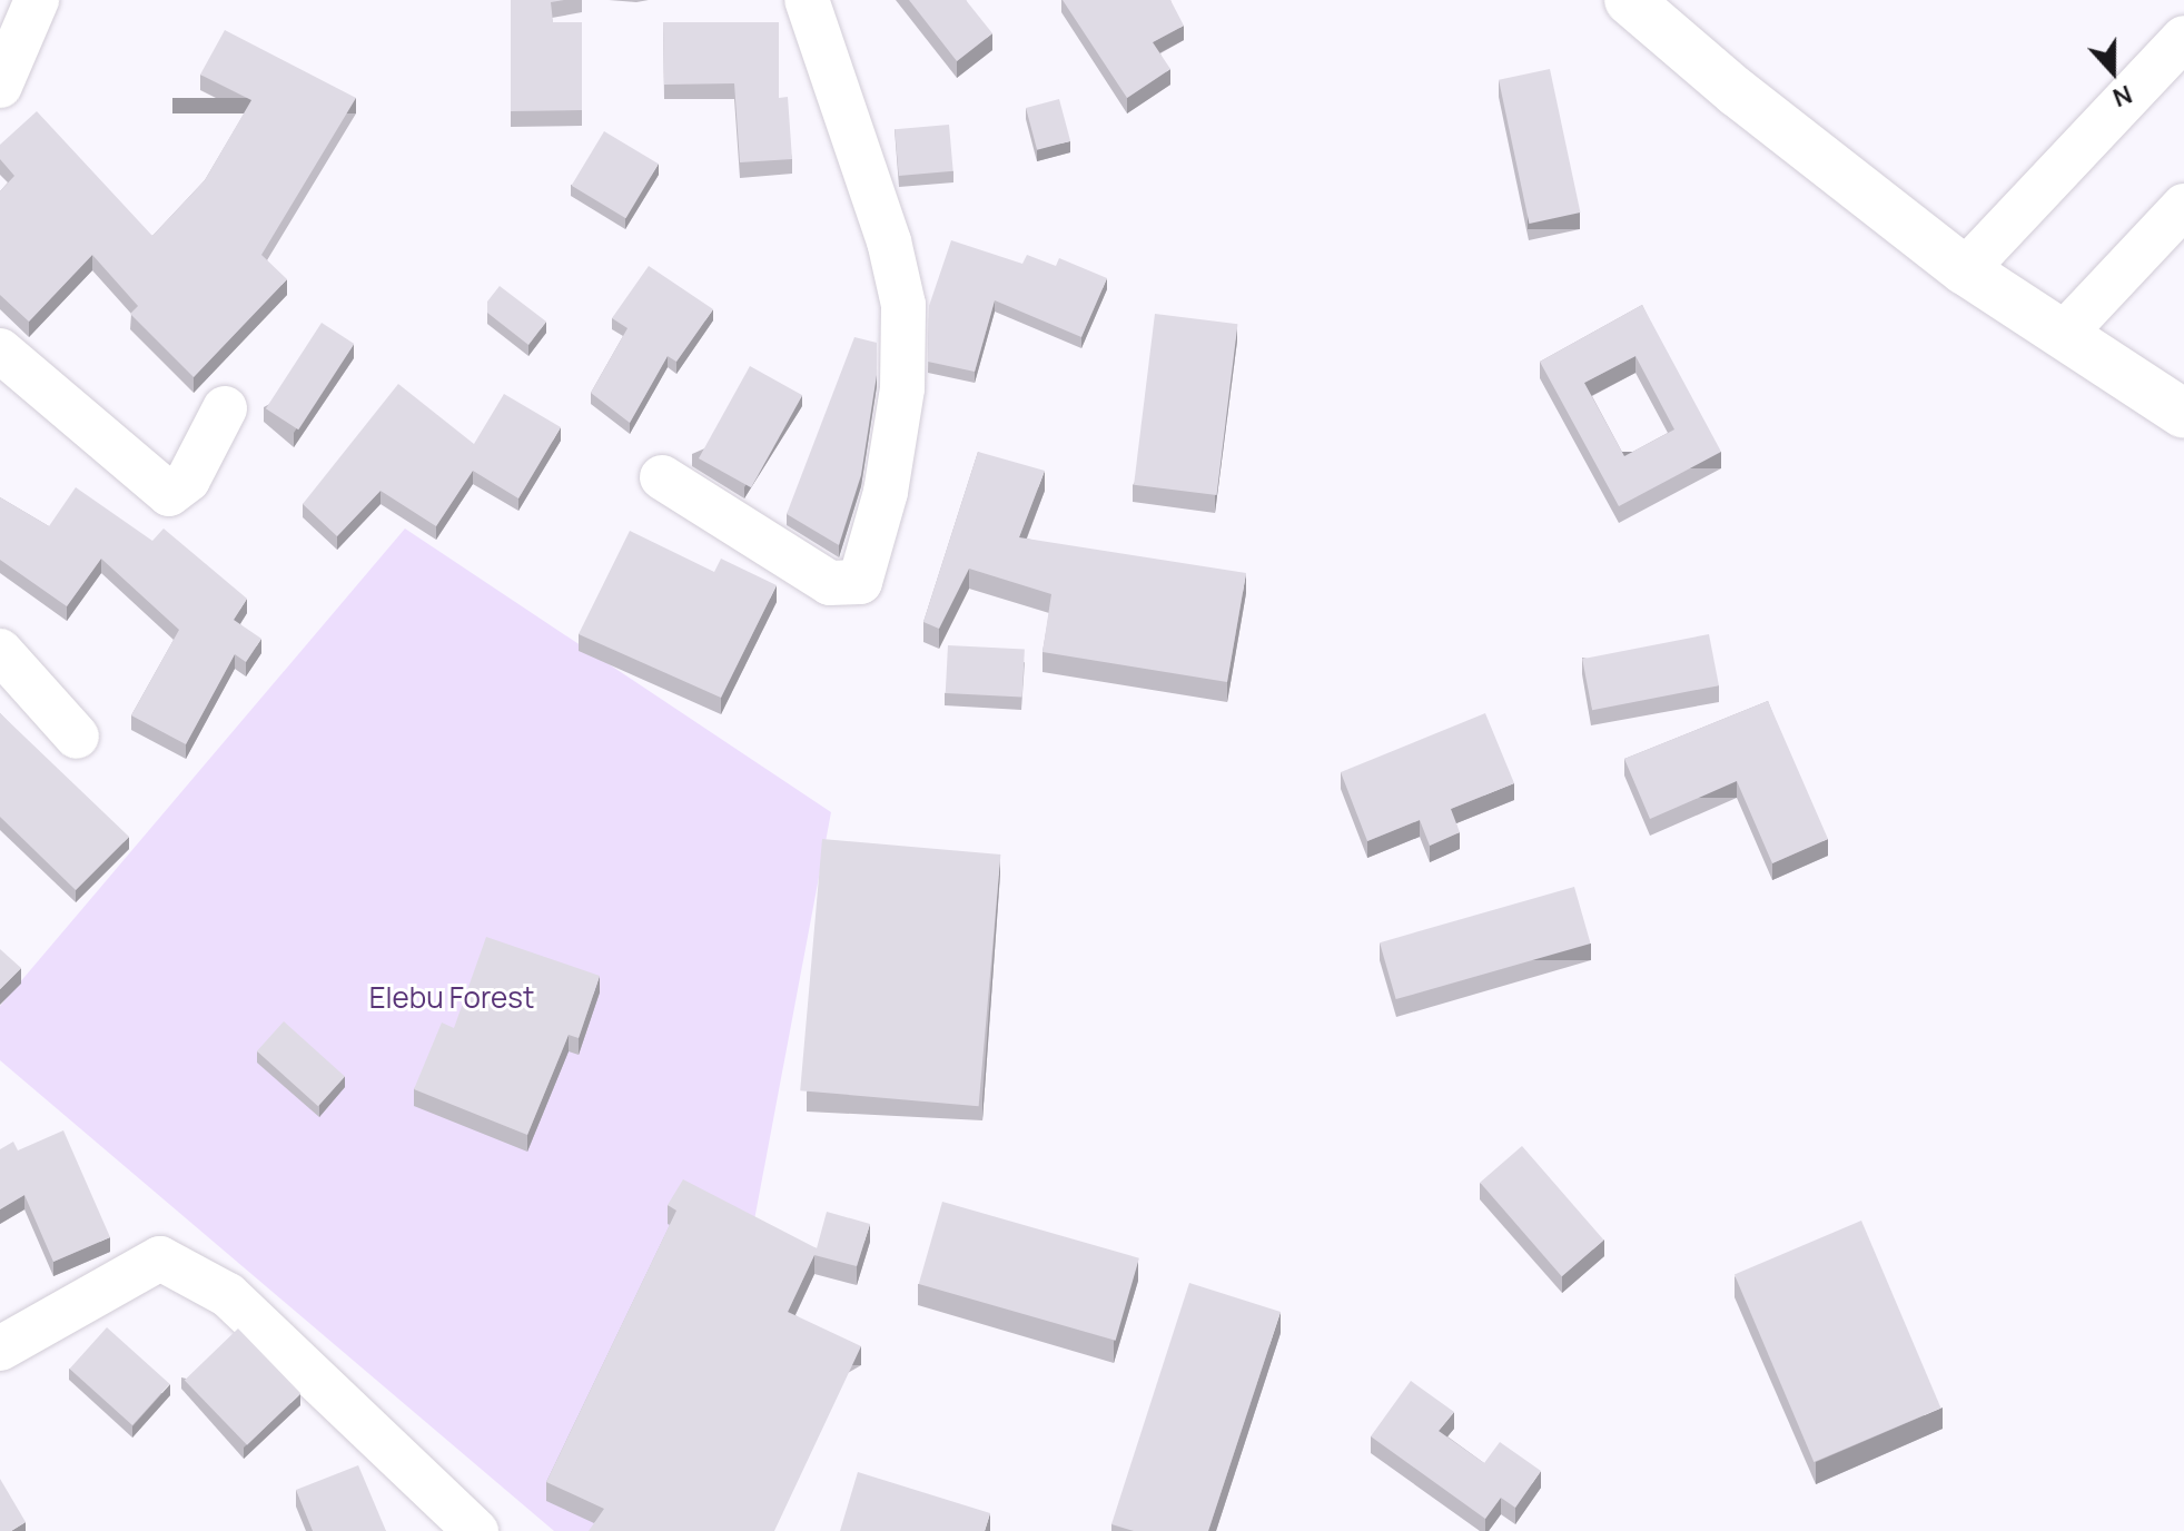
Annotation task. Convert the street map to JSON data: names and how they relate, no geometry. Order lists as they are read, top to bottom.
{
  "parks": ["Elebu Forest"],
  "north": "bottom"
}
